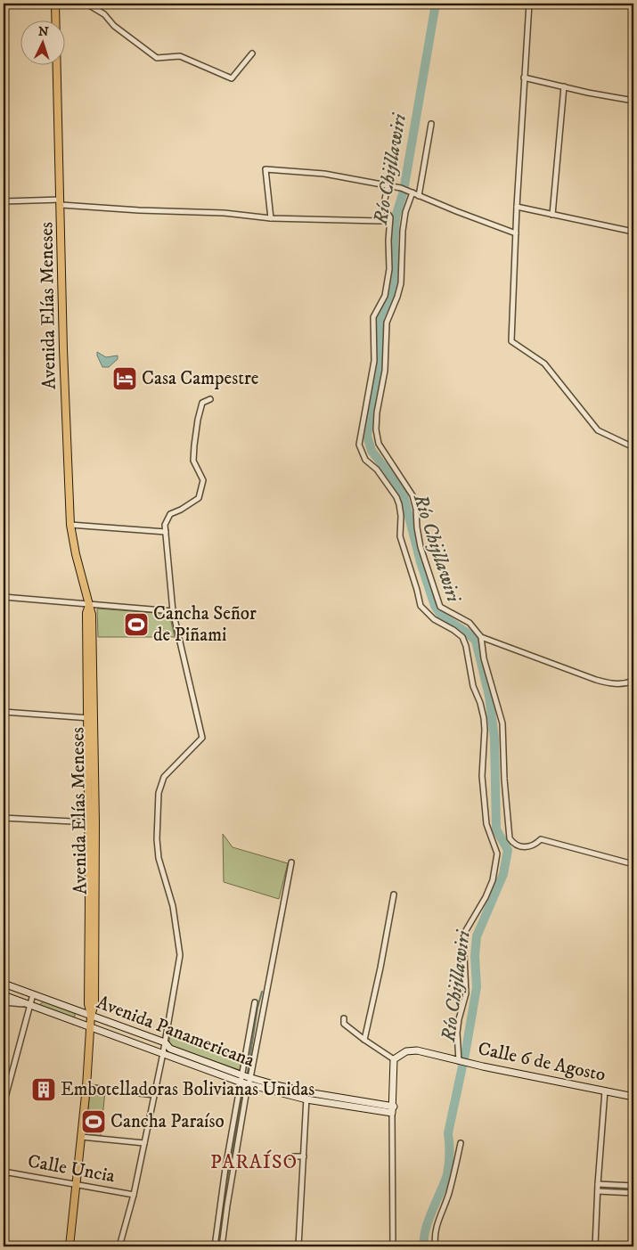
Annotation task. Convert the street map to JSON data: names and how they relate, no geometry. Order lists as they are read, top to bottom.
{
  "streets": {
    "main road": ["Avenida Elías Meneses", "Avenida Panamericana", "Calle 6 de Agosto"],
    "street": ["Calle Uncia"]
  },
  "crossings": [
    ["Avenida Elías Meneses", "Avenida Panamericana"],
    ["Avenida Elías Meneses", "Calle Uncia"]
  ],
  "districts": ["PARAÍSO"],
  "water": ["Río Chijllawiri"],
  "places": {
    "hotel": ["Casa Campestre"],
    "sports": ["Cancha Señor de Piñami", "Cancha Paraíso"],
    "building": ["Embotelladoras Bolivianas Unidas"]
  },
  "north": "top"
}
